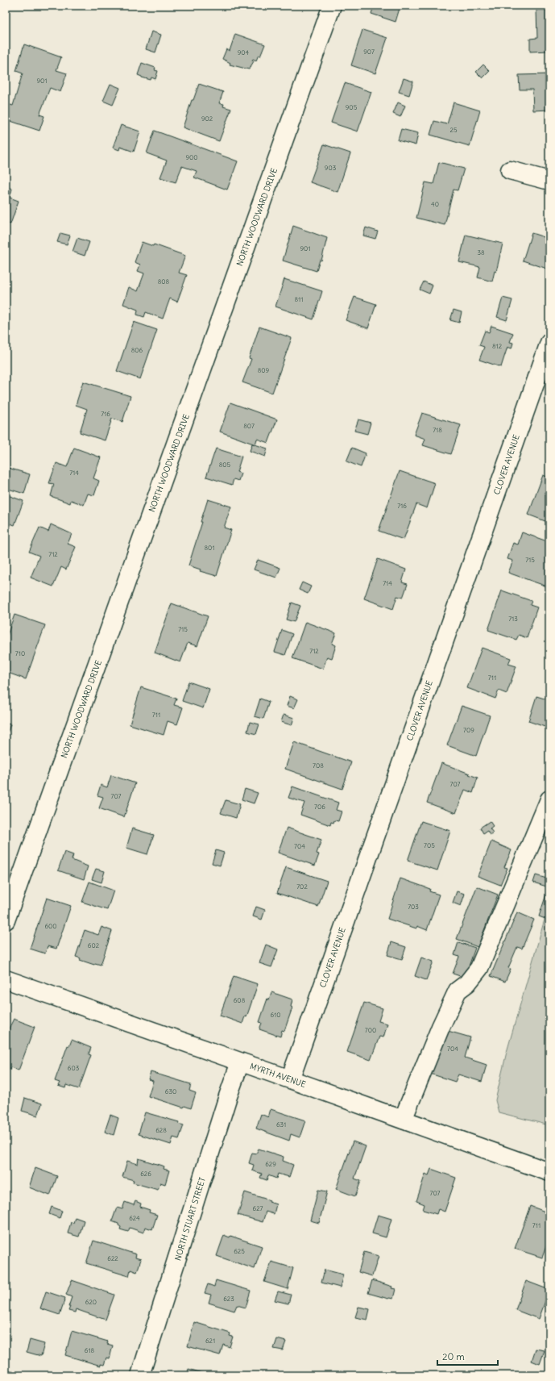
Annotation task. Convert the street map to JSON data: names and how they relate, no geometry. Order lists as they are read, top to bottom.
{
  "streets": {
    "street": [
      "NORTH WOODWARD DRIVE",
      "CLOVER AVENUE",
      "MYRTH AVENUE",
      "NORTH STUART STREET"
    ]
  },
  "crossings": [
    ["CLOVER AVENUE", "MYRTH AVENUE"],
    ["MYRTH AVENUE", "NORTH STUART STREET"]
  ],
  "house_numbers": [
    "907",
    "904",
    "901",
    "905",
    "902",
    "25",
    "900",
    "903",
    "40",
    "901",
    "38",
    "808",
    "811",
    "812",
    "806",
    "809",
    "716",
    "807",
    "718",
    "805",
    "714",
    "716",
    "801",
    "712",
    "715",
    "714",
    "713",
    "715",
    "712",
    "710",
    "711",
    "711",
    "709",
    "708",
    "707",
    "707",
    "706",
    "705",
    "704",
    "702",
    "703",
    "600",
    "602",
    "608",
    "610",
    "700",
    "704",
    "603",
    "630",
    "631",
    "628",
    "629",
    "626",
    "707",
    "627",
    "624",
    "711",
    "625",
    "622",
    "623",
    "620",
    "621",
    "618"
  ],
  "scale_bar": "20 m"
}
